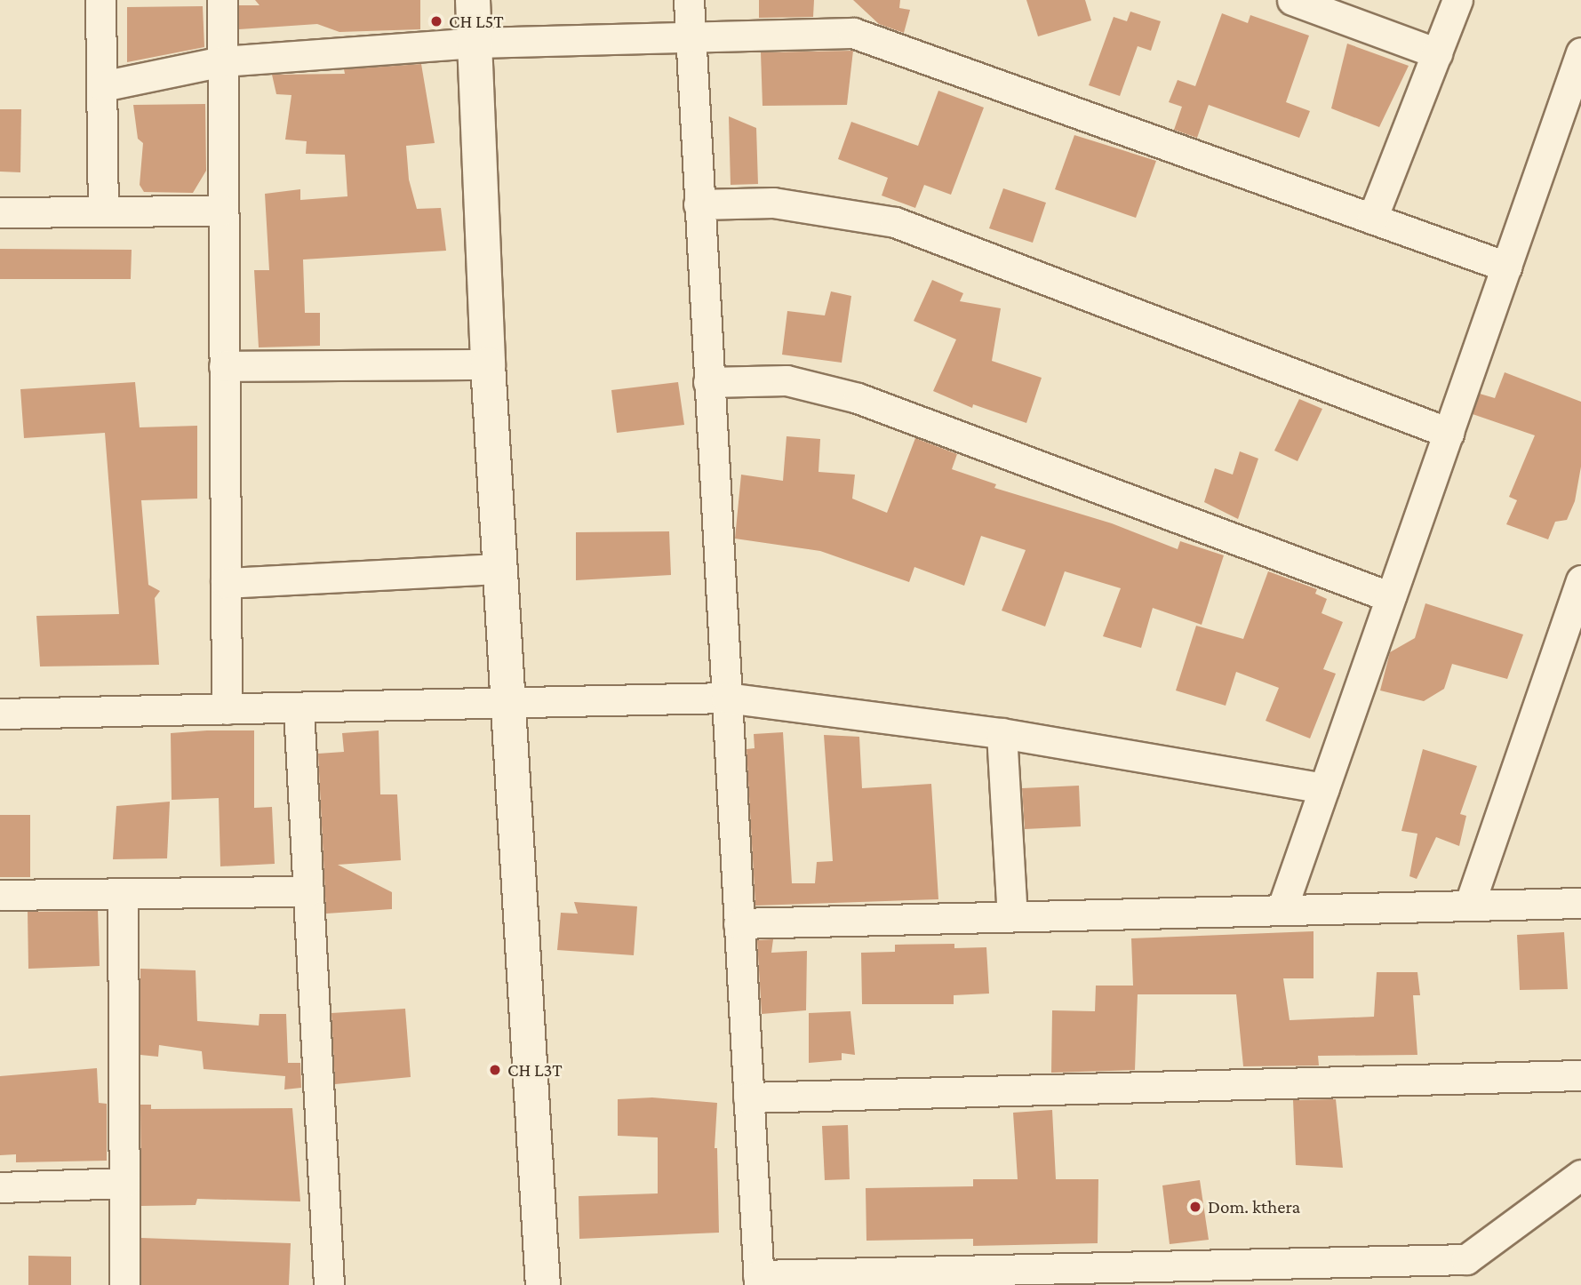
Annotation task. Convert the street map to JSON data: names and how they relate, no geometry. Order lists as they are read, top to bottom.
{
  "places": ["CH L5T", "CH L3T", "Dom. kthera"]
}
